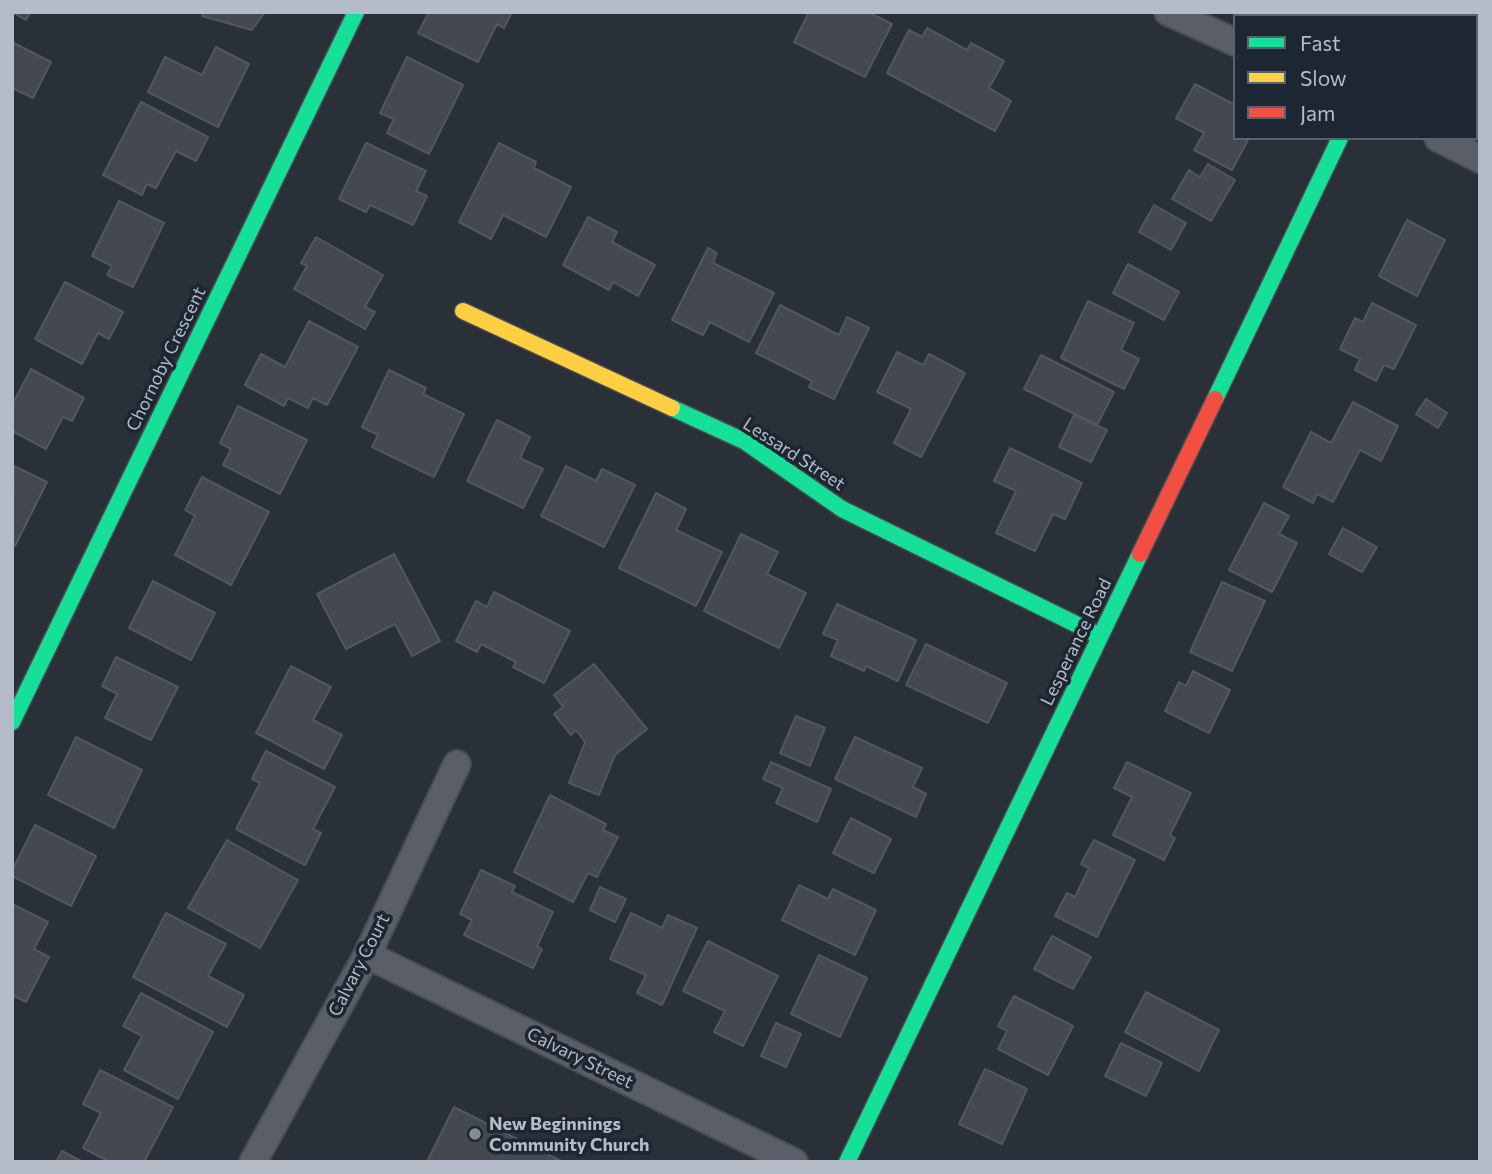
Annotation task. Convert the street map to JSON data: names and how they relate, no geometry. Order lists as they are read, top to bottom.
{
  "streets": {
    "street": [
      "Chornoby Crescent",
      "Lessard Street",
      "Lesperance Road",
      "Calvary Court",
      "Calvary Street"
    ]
  },
  "crossings": [
    ["Lessard Street", "Lesperance Road"],
    ["Calvary Court", "Calvary Street"]
  ],
  "places": ["New Beginnings Community Church"],
  "legend": ["Fast", "Slow", "Jam"]
}
